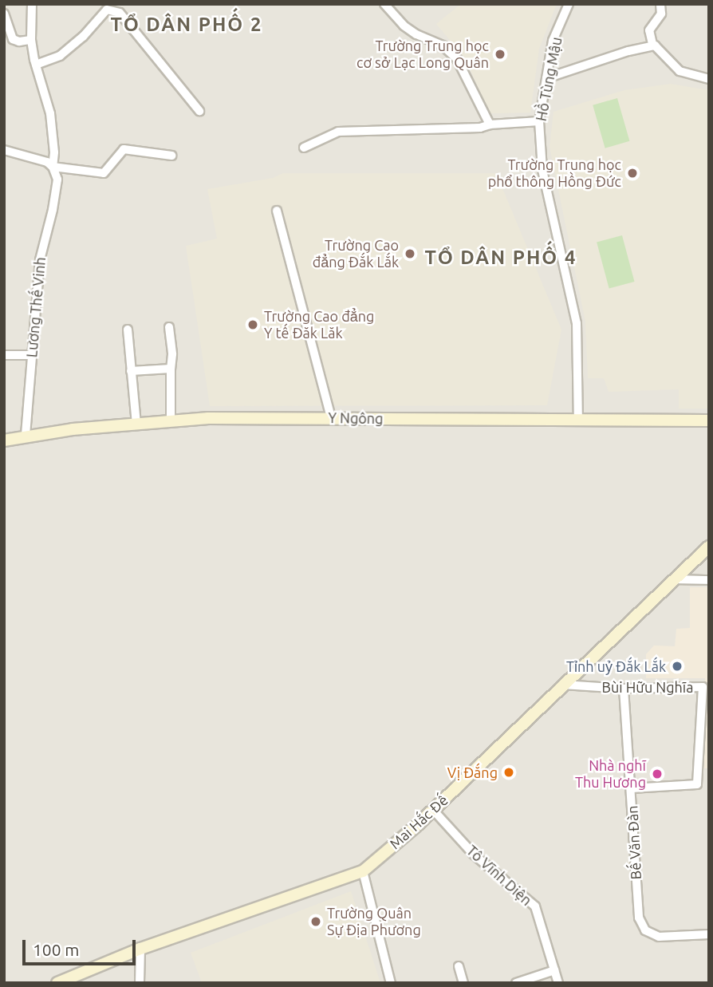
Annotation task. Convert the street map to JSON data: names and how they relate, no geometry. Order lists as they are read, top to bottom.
{
  "streets": {
    "street": [
      "Hồ Tùng Mậu",
      "Lương Thế Vinh",
      "Y Ngông",
      "Bùi Hữu Nghĩa",
      "Mai Hắc Đế",
      "Bế Văn Đàn",
      "Tô Vĩnh Diện"
    ]
  },
  "crossings": [
    ["Hồ Tùng Mậu", "Y Ngông"],
    ["Lương Thế Vinh", "Y Ngông"],
    ["Bùi Hữu Nghĩa", "Mai Hắc Đế"],
    ["Bùi Hữu Nghĩa", "Bế Văn Đàn"],
    ["Mai Hắc Đế", "Tô Vĩnh Diện"]
  ],
  "districts": ["TỔ DÂN PHỐ 2", "TỔ DÂN PHỐ 4"],
  "places": [
    "Trường Trung học cơ sở Lạc Long Quân",
    "Trường Trung học phổ thông Hồng Đức",
    "Trường Cao đẳng Đắk Lắk",
    "Trường Cao đẳng Y tế Đăk Lăk",
    "Tỉnh uỷ Đắk Lắk",
    "Vị Đắng",
    "Nhà nghĩ Thu Hương",
    "Trường Quân Sự Địa Phương"
  ],
  "scale_bar": "100 m"
}
